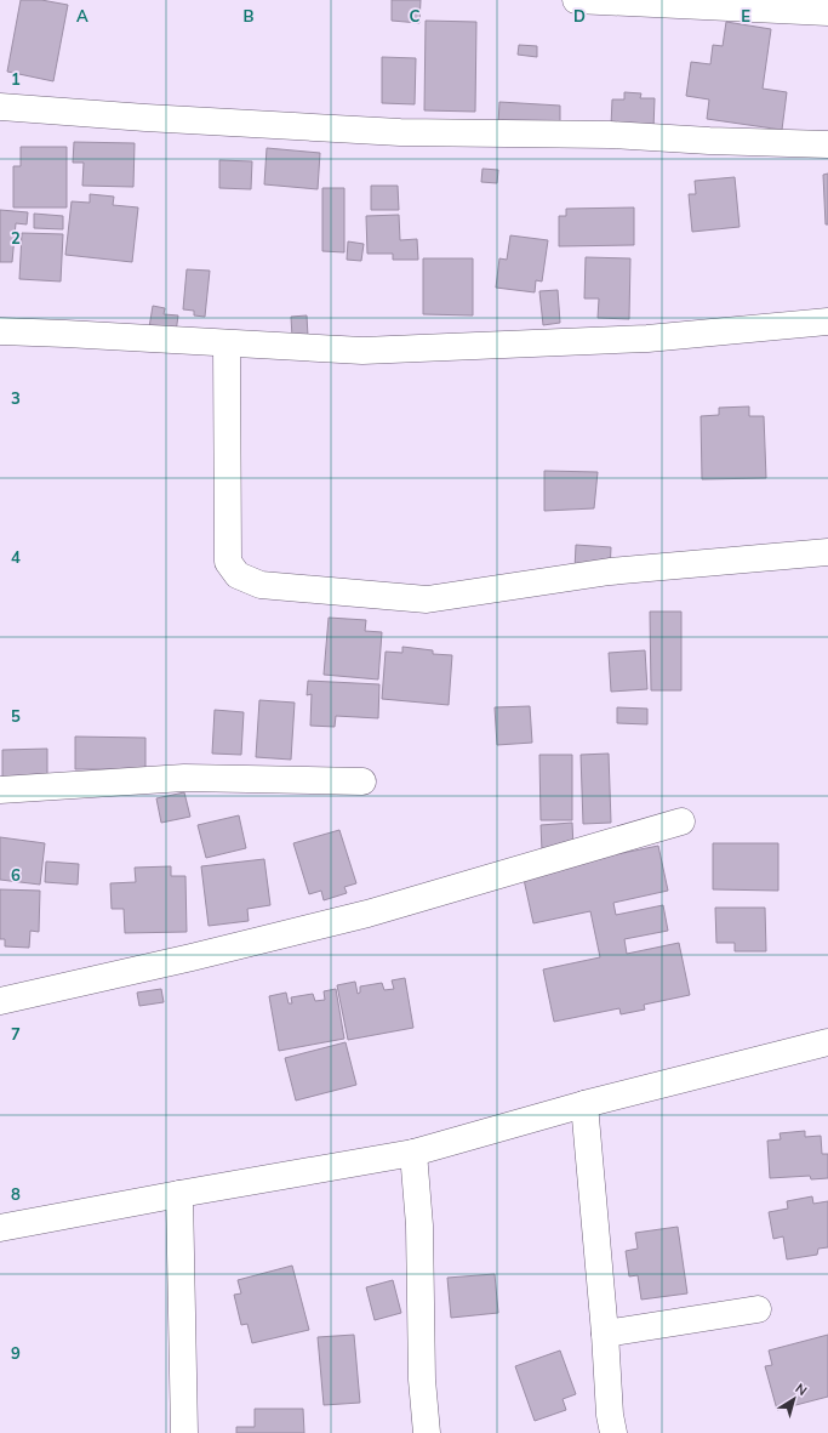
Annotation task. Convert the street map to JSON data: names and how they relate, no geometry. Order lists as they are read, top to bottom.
{
  "north": "top right",
  "grid": {
    "columns": [
      "A",
      "B",
      "C",
      "D",
      "E"
    ],
    "rows": [
      "1",
      "2",
      "3",
      "4",
      "5",
      "6",
      "7",
      "8",
      "9"
    ]
  }
}
